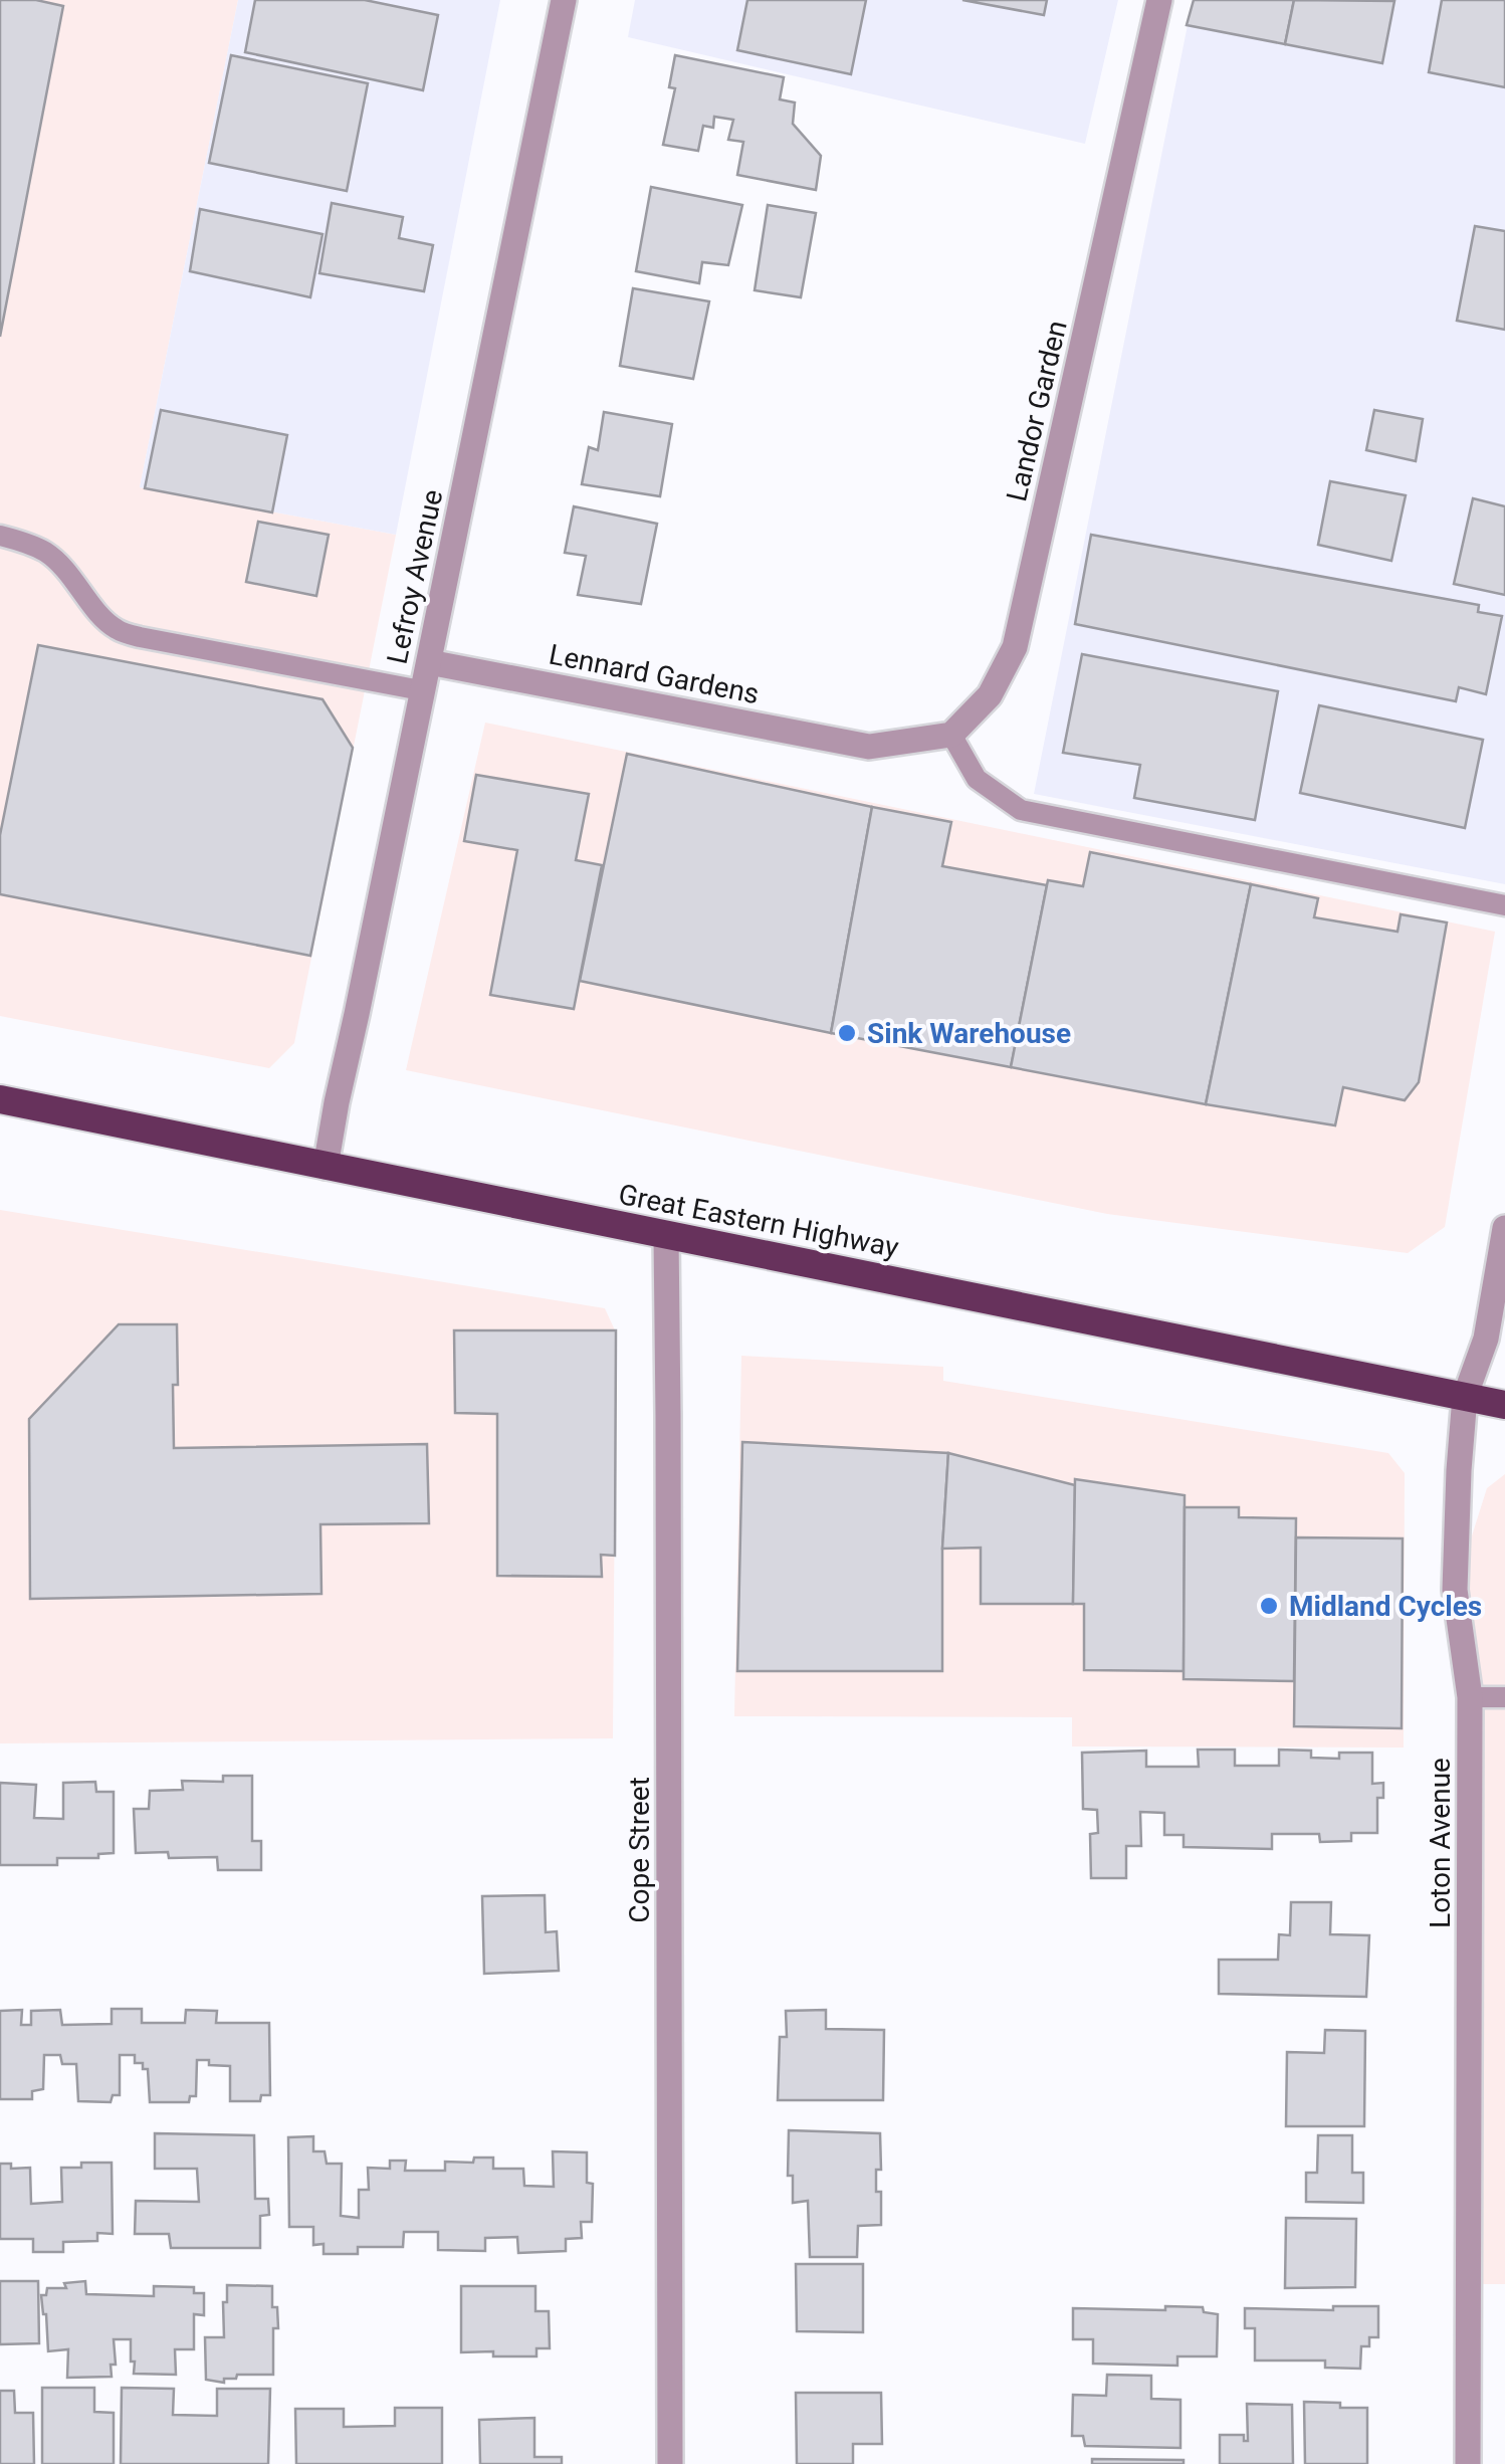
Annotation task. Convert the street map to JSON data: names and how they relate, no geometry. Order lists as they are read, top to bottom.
{
  "streets": {
    "highway": ["Great Eastern Highway"],
    "street": [
      "Landor Garden",
      "Lefroy Avenue",
      "Lennard Gardens",
      "Loton Avenue",
      "Cope Street"
    ]
  },
  "crossings": [
    ["Landor Garden", "Lennard Gardens"],
    ["Lefroy Avenue", "Lennard Gardens"],
    ["Lefroy Avenue", "Great Eastern Highway"],
    ["Great Eastern Highway", "Loton Avenue"],
    ["Great Eastern Highway", "Cope Street"]
  ],
  "places": ["Sink Warehouse", "Midland Cycles"]
}
